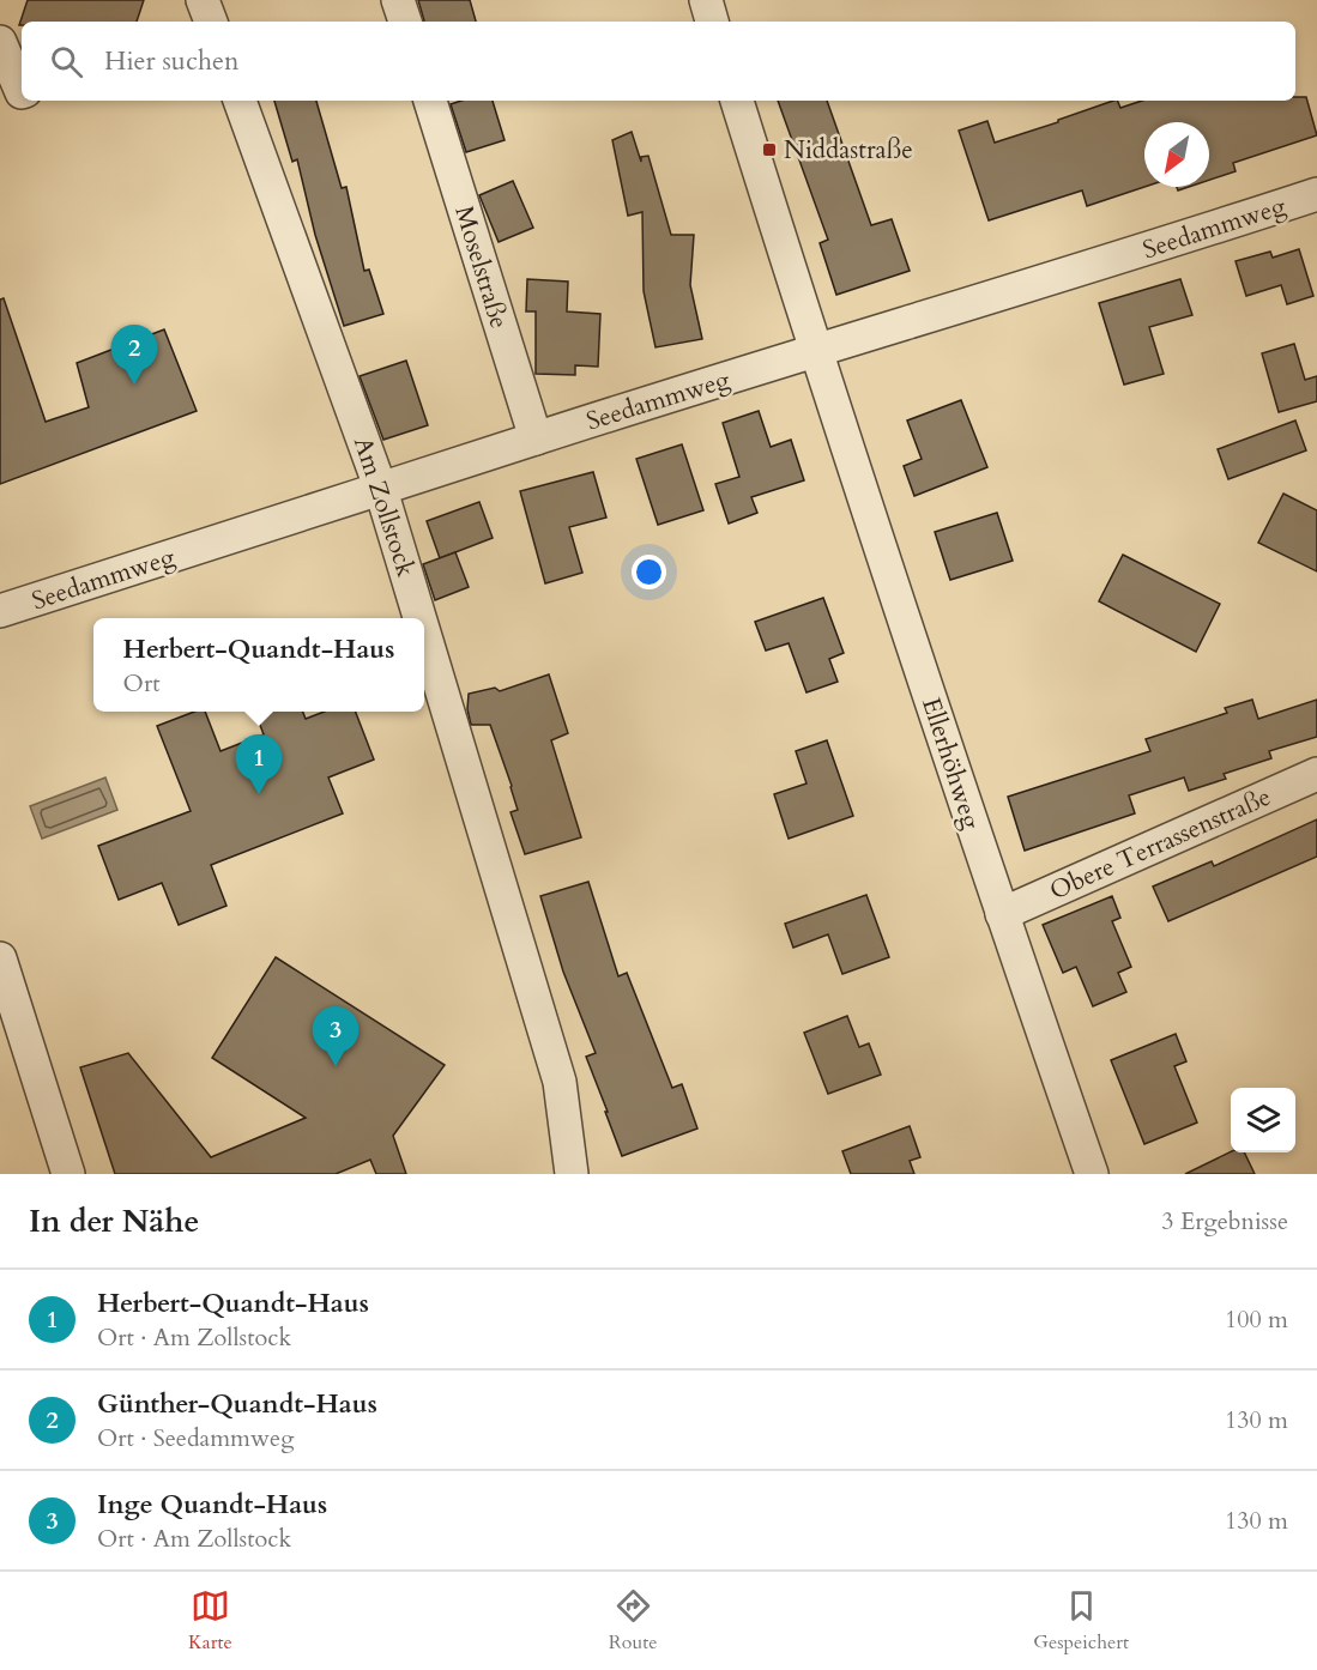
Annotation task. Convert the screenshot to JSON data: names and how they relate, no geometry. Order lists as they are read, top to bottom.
{
  "streets": {
    "street": [
      "Seedammweg",
      "Moselstraße",
      "Am Zollstock",
      "Ellerhöhweg",
      "Obere Terrassenstraße"
    ]
  },
  "crossings": [
    ["Seedammweg", "Moselstraße"],
    ["Seedammweg", "Am Zollstock"],
    ["Seedammweg", "Ellerhöhweg"],
    ["Ellerhöhweg", "Obere Terrassenstraße"]
  ],
  "places": {
    "transit": ["Niddastraße"]
  },
  "north": "bottom left",
  "page": {
    "search": "Hier suchen",
    "pins": ["2", "1", "3"],
    "popup": ["Herbert-Quandt-Haus", "Ort"],
    "heading": ["In der Nähe", "3 Ergebnisse"],
    "list": [
      {
        "mark": "1",
        "name": "Herbert-Quandt-Haus",
        "note": "Ort · Am Zollstock",
        "value": "100 m"
      },
      {
        "mark": "2",
        "name": "Günther-Quandt-Haus",
        "note": "Ort · Seedammweg",
        "value": "130 m"
      },
      {
        "mark": "3",
        "name": "Inge Quandt-Haus",
        "note": "Ort · Am Zollstock",
        "value": "130 m"
      }
    ],
    "nav": ["Karte", "Route", "Gespeichert"]
  }
}
